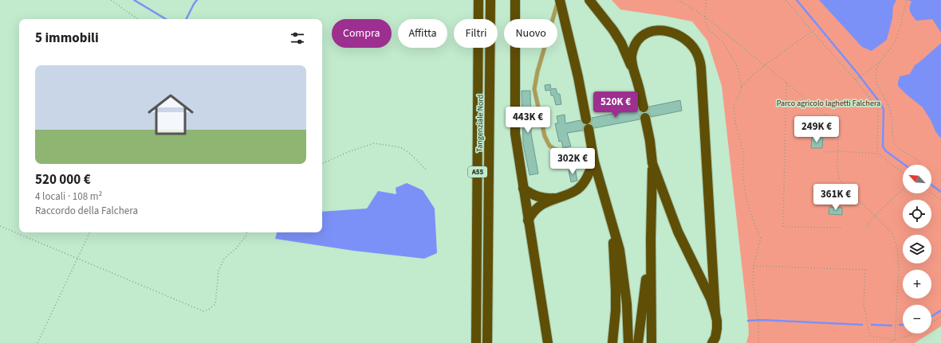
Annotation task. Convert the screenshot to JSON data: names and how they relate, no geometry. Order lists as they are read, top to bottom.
{
  "streets": {
    "highway": ["Tangenziale Nord", "A55"]
  },
  "parks": ["Parco agricolo laghetti Falchera"],
  "north": "top left",
  "page": {
    "chip": [
      "Compra",
      "Affitta",
      "Filtri",
      "Nuovo"
    ],
    "heading": "5 immobili",
    "list": [
      {
        "name": "520 000 €",
        "note": "4 locali · 108 m² · Raccordo della Falchera"
      }
    ],
    "price": [
      "520K €",
      "443K €",
      "249K €",
      "302K €",
      "361K €"
    ],
    "map_buttons": ["+", "−"]
  }
}
